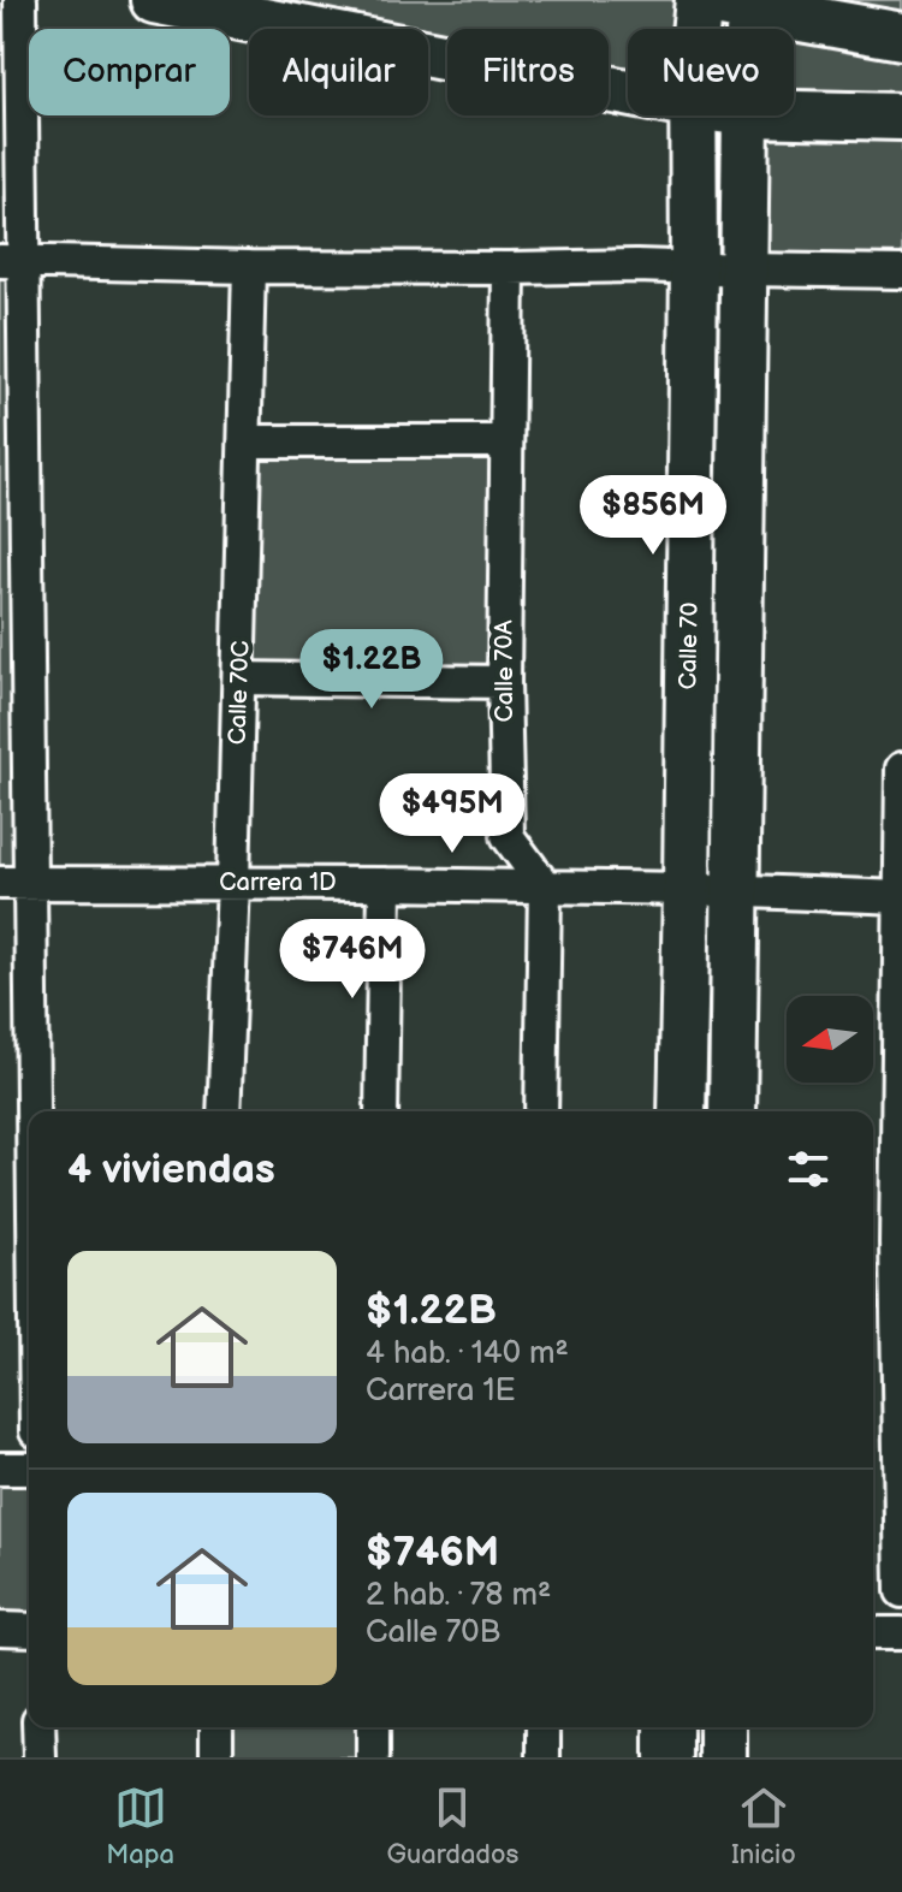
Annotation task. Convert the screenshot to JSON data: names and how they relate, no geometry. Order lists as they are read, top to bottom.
{
  "streets": {
    "street": [
      "Calle 70",
      "Calle 70A",
      "Calle 70C",
      "Carrera 1D"
    ]
  },
  "crossings": [
    ["Calle 70", "Carrera 1D"],
    ["Calle 70A", "Carrera 1D"],
    ["Calle 70C", "Carrera 1D"]
  ],
  "north": "left",
  "page": {
    "chip": [
      "Comprar",
      "Alquilar",
      "Filtros",
      "Nuevo"
    ],
    "price": [
      "$856M",
      "$1.22B",
      "$495M",
      "$746M"
    ],
    "heading": "4 viviendas",
    "list": [
      {
        "name": "$1.22B",
        "note": "4 hab. · 140 m² · Carrera 1E"
      },
      {
        "name": "$746M",
        "note": "2 hab. · 78 m² · Calle 70B"
      }
    ],
    "tabs": ["Mapa", "Guardados", "Inicio"]
  }
}
